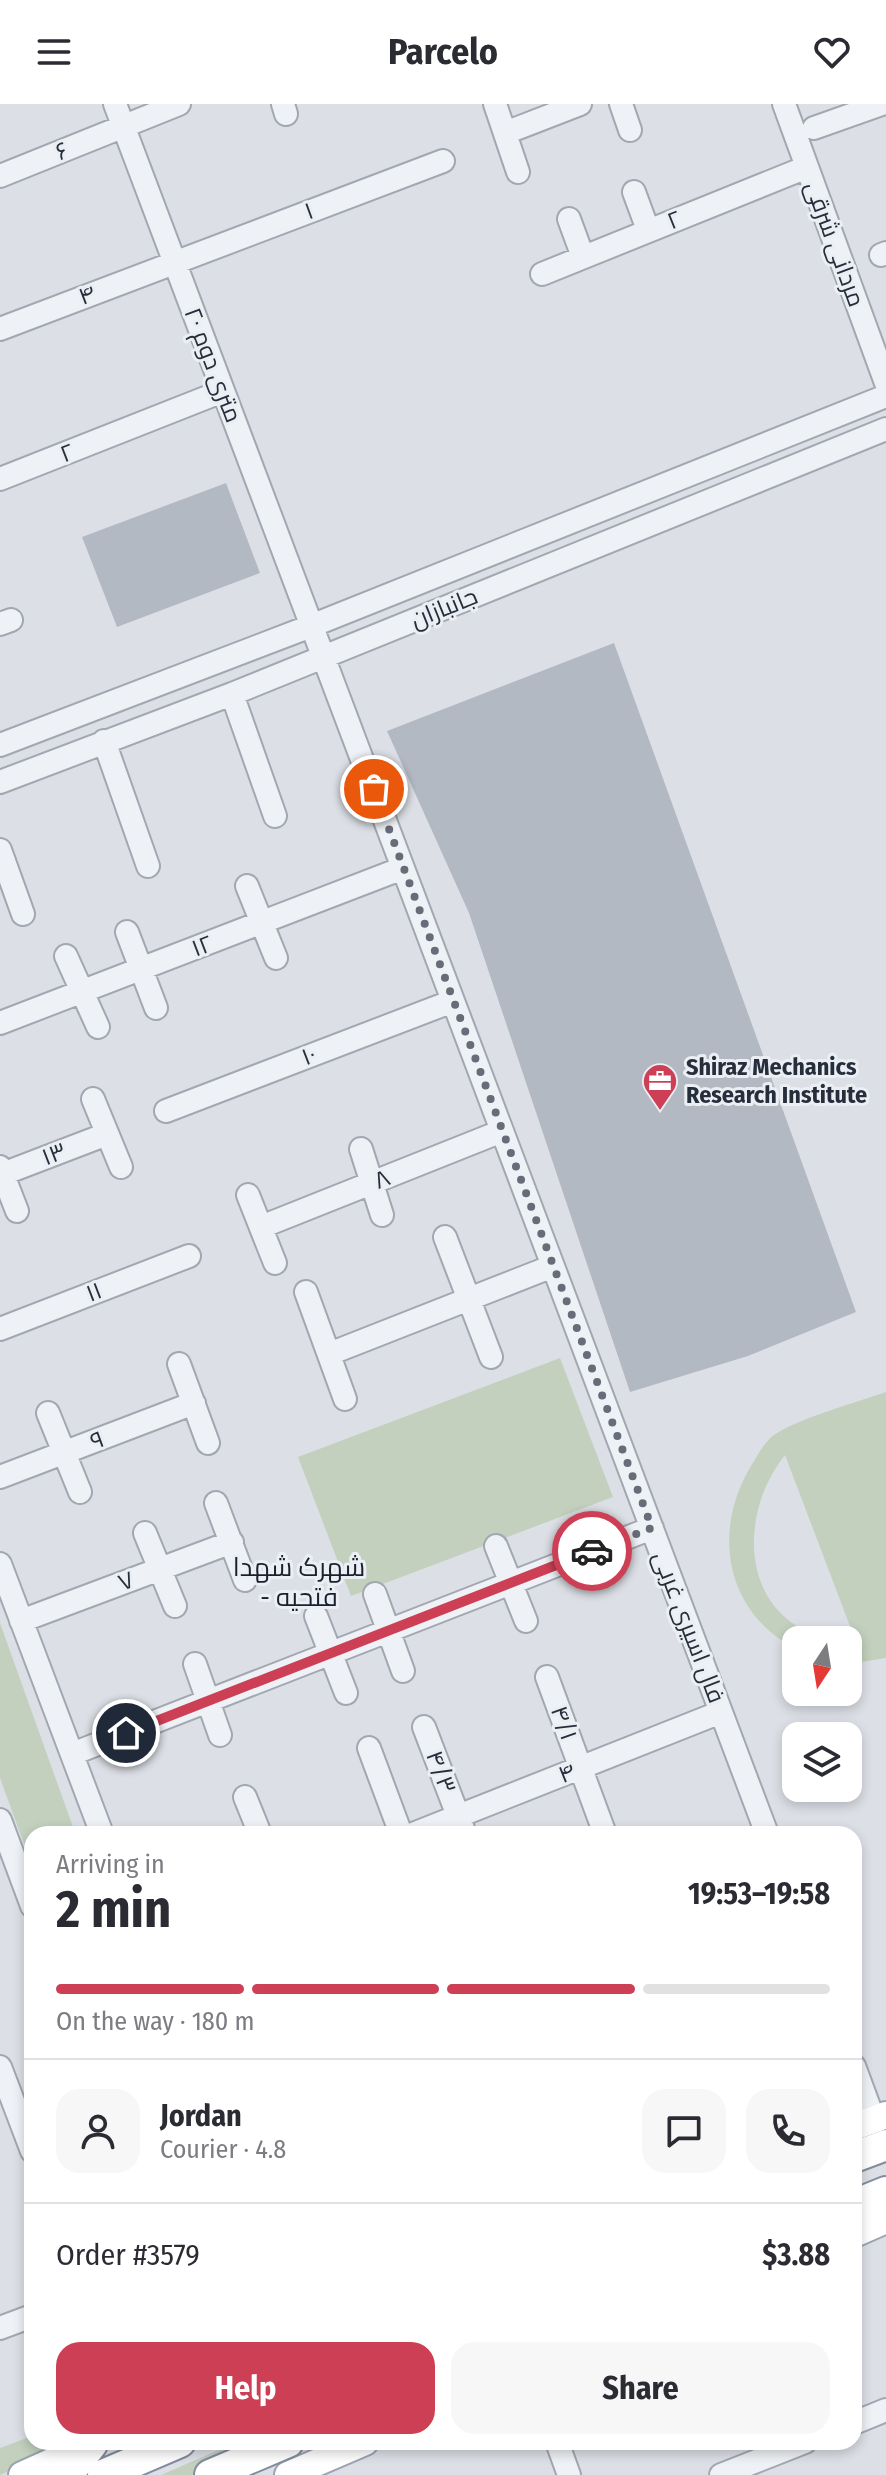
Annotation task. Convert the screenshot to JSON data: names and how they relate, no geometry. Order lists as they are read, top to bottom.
{
  "streets": {
    "street": [
      "۶",
      "۱",
      "۲",
      "مردانی شرقی",
      "۴",
      "۲۰ متری دوم",
      "جانبازان",
      "۱۲",
      "۱۰",
      "۱۳",
      "۸",
      "۱۱",
      "۹",
      "۷",
      "فال اسیری غربی",
      "۴/۱",
      "۴/۳"
    ]
  },
  "crossings": [
    ["۶", "۲۰ متری دوم"],
    ["۱", "۴"],
    ["۱", "۲۰ متری دوم"],
    ["۲", "مردانی شرقی"],
    ["۲", "۲۰ متری دوم"],
    ["۴", "۲۰ متری دوم"],
    ["۴", "فال اسیری غربی"],
    ["۴", "۴/۱"],
    ["۴", "۴/۳"],
    ["۲۰ متری دوم", "جانبازان"],
    ["۲۰ متری دوم", "فال اسیری غربی"],
    ["جانبازان", "فال اسیری غربی"],
    ["۱۲", "فال اسیری غربی"],
    ["۱۰", "فال اسیری غربی"],
    ["۸", "فال اسیری غربی"]
  ],
  "districts": ["شهرک شهدا - فتحیه"],
  "places": {
    "office": ["Shiraz Mechanics Research Institute"]
  },
  "north": "bottom",
  "page": {
    "header": "Parcelo",
    "heading": ["2 min", "Arriving in", "19:53–19:58"],
    "panel": [
      "Jordan",
      "Courier · 4.8",
      "Order #3579",
      "$3.88"
    ],
    "bar": "On the way · 180 m",
    "buttons": ["Help", "Share"]
  }
}
